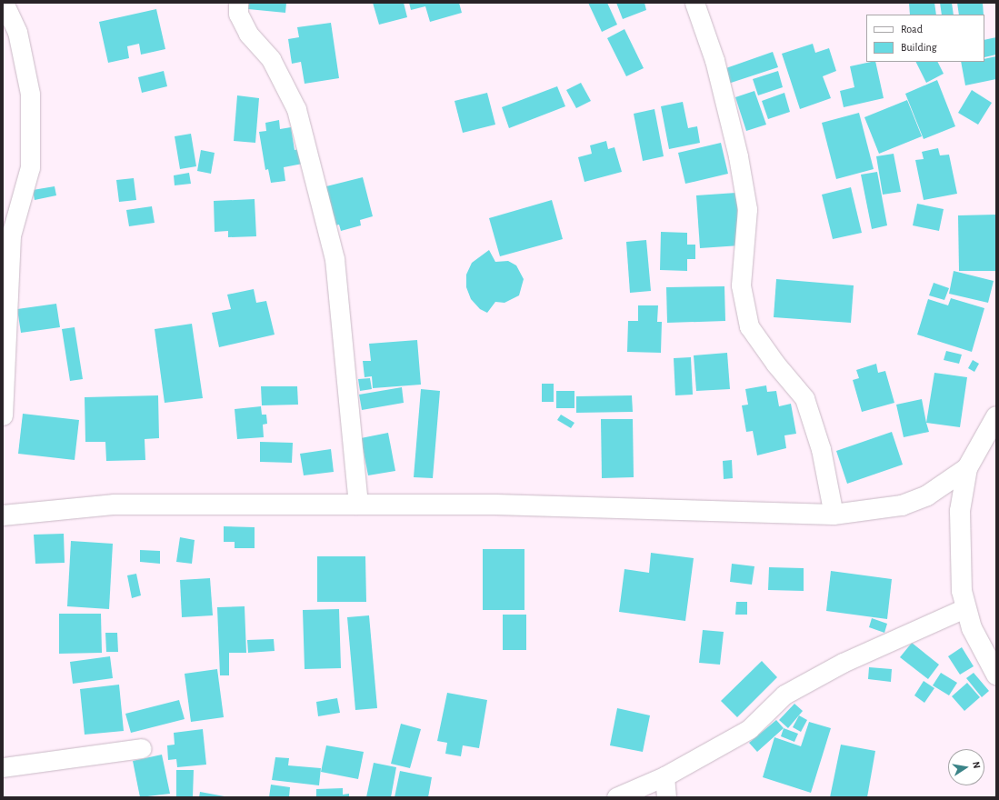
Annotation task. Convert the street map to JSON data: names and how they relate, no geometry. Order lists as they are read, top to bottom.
{
  "legend": ["Road", "Building"],
  "north": "right"
}
